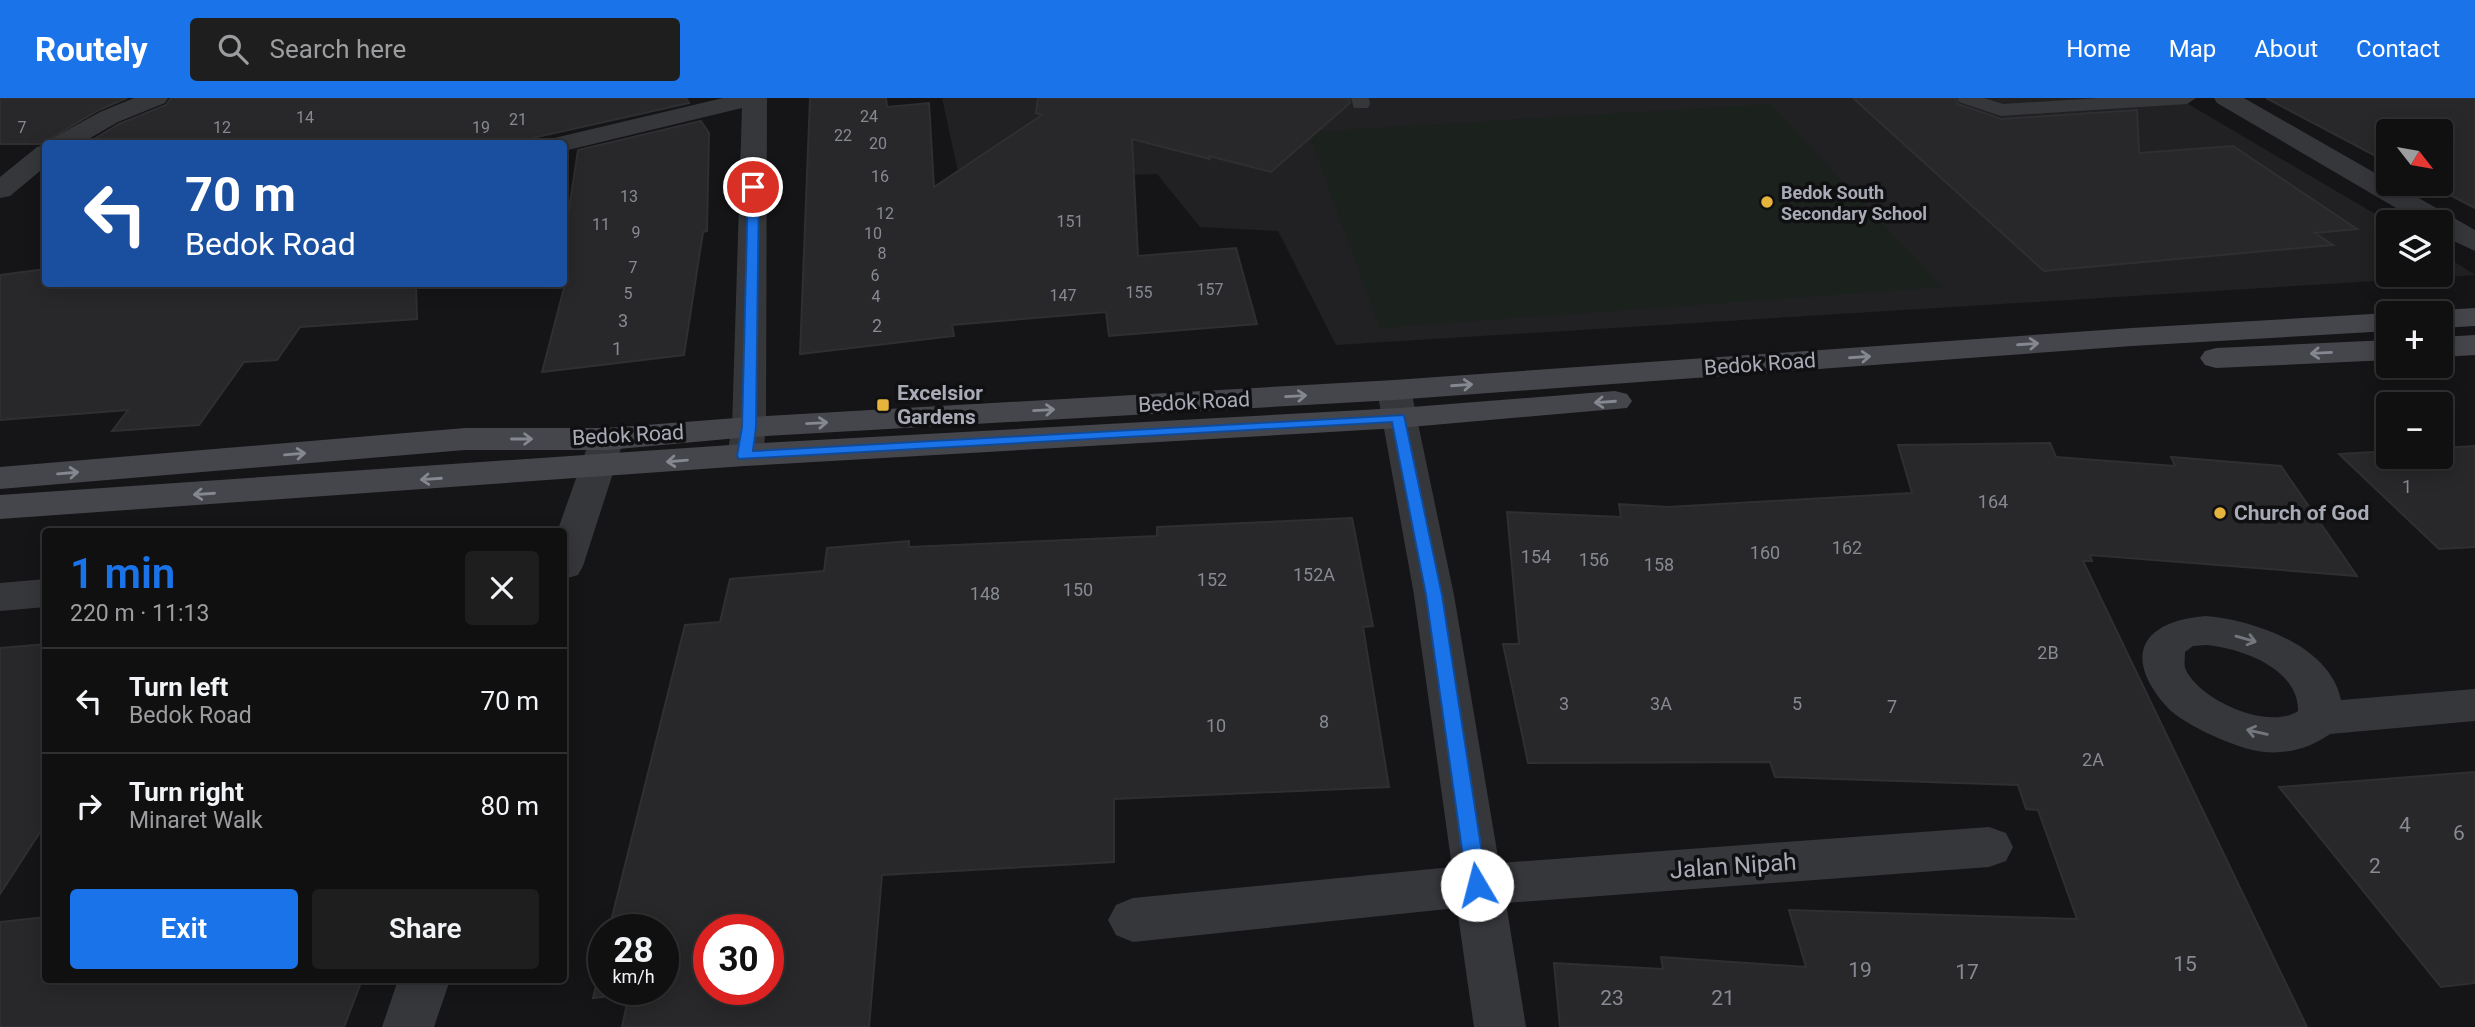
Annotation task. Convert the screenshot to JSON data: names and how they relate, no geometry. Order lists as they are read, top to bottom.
{
  "streets": {
    "main road": ["Bedok Road"],
    "street": ["Jalan Nipah"]
  },
  "places": {
    "other": ["Bedok South Secondary School", "Church of God"],
    "transit": ["Excelsior Gardens"]
  },
  "house_numbers": [
    "24",
    "14",
    "21",
    "7",
    "12",
    "19",
    "22",
    "20",
    "16",
    "13",
    "12",
    "151",
    "11",
    "9",
    "10",
    "8",
    "7",
    "6",
    "157",
    "155",
    "5",
    "147",
    "4",
    "3",
    "2",
    "1",
    "1",
    "164",
    "162",
    "160",
    "154",
    "156",
    "158",
    "152A",
    "152",
    "150",
    "148",
    "2B",
    "3",
    "3A",
    "5",
    "7",
    "8",
    "10",
    "2A",
    "4",
    "6",
    "2",
    "15",
    "19",
    "17",
    "23",
    "21"
  ],
  "north": "bottom right",
  "page": {
    "header": "Routely",
    "search": "Search here",
    "nav": [
      "Home",
      "Map",
      "About",
      "Contact"
    ],
    "map_buttons": ["+", "−"],
    "turn": ["70 m", "Bedok Road"],
    "heading": ["1 min", "220 m · 11:13"],
    "list": [
      {
        "name": "Turn left",
        "note": "Bedok Road",
        "value": "70 m"
      },
      {
        "name": "Turn right",
        "note": "Minaret Walk",
        "value": "80 m"
      }
    ],
    "buttons": ["Exit", "Share"],
    "speed": "28 km/h",
    "limit": "30"
  }
}
